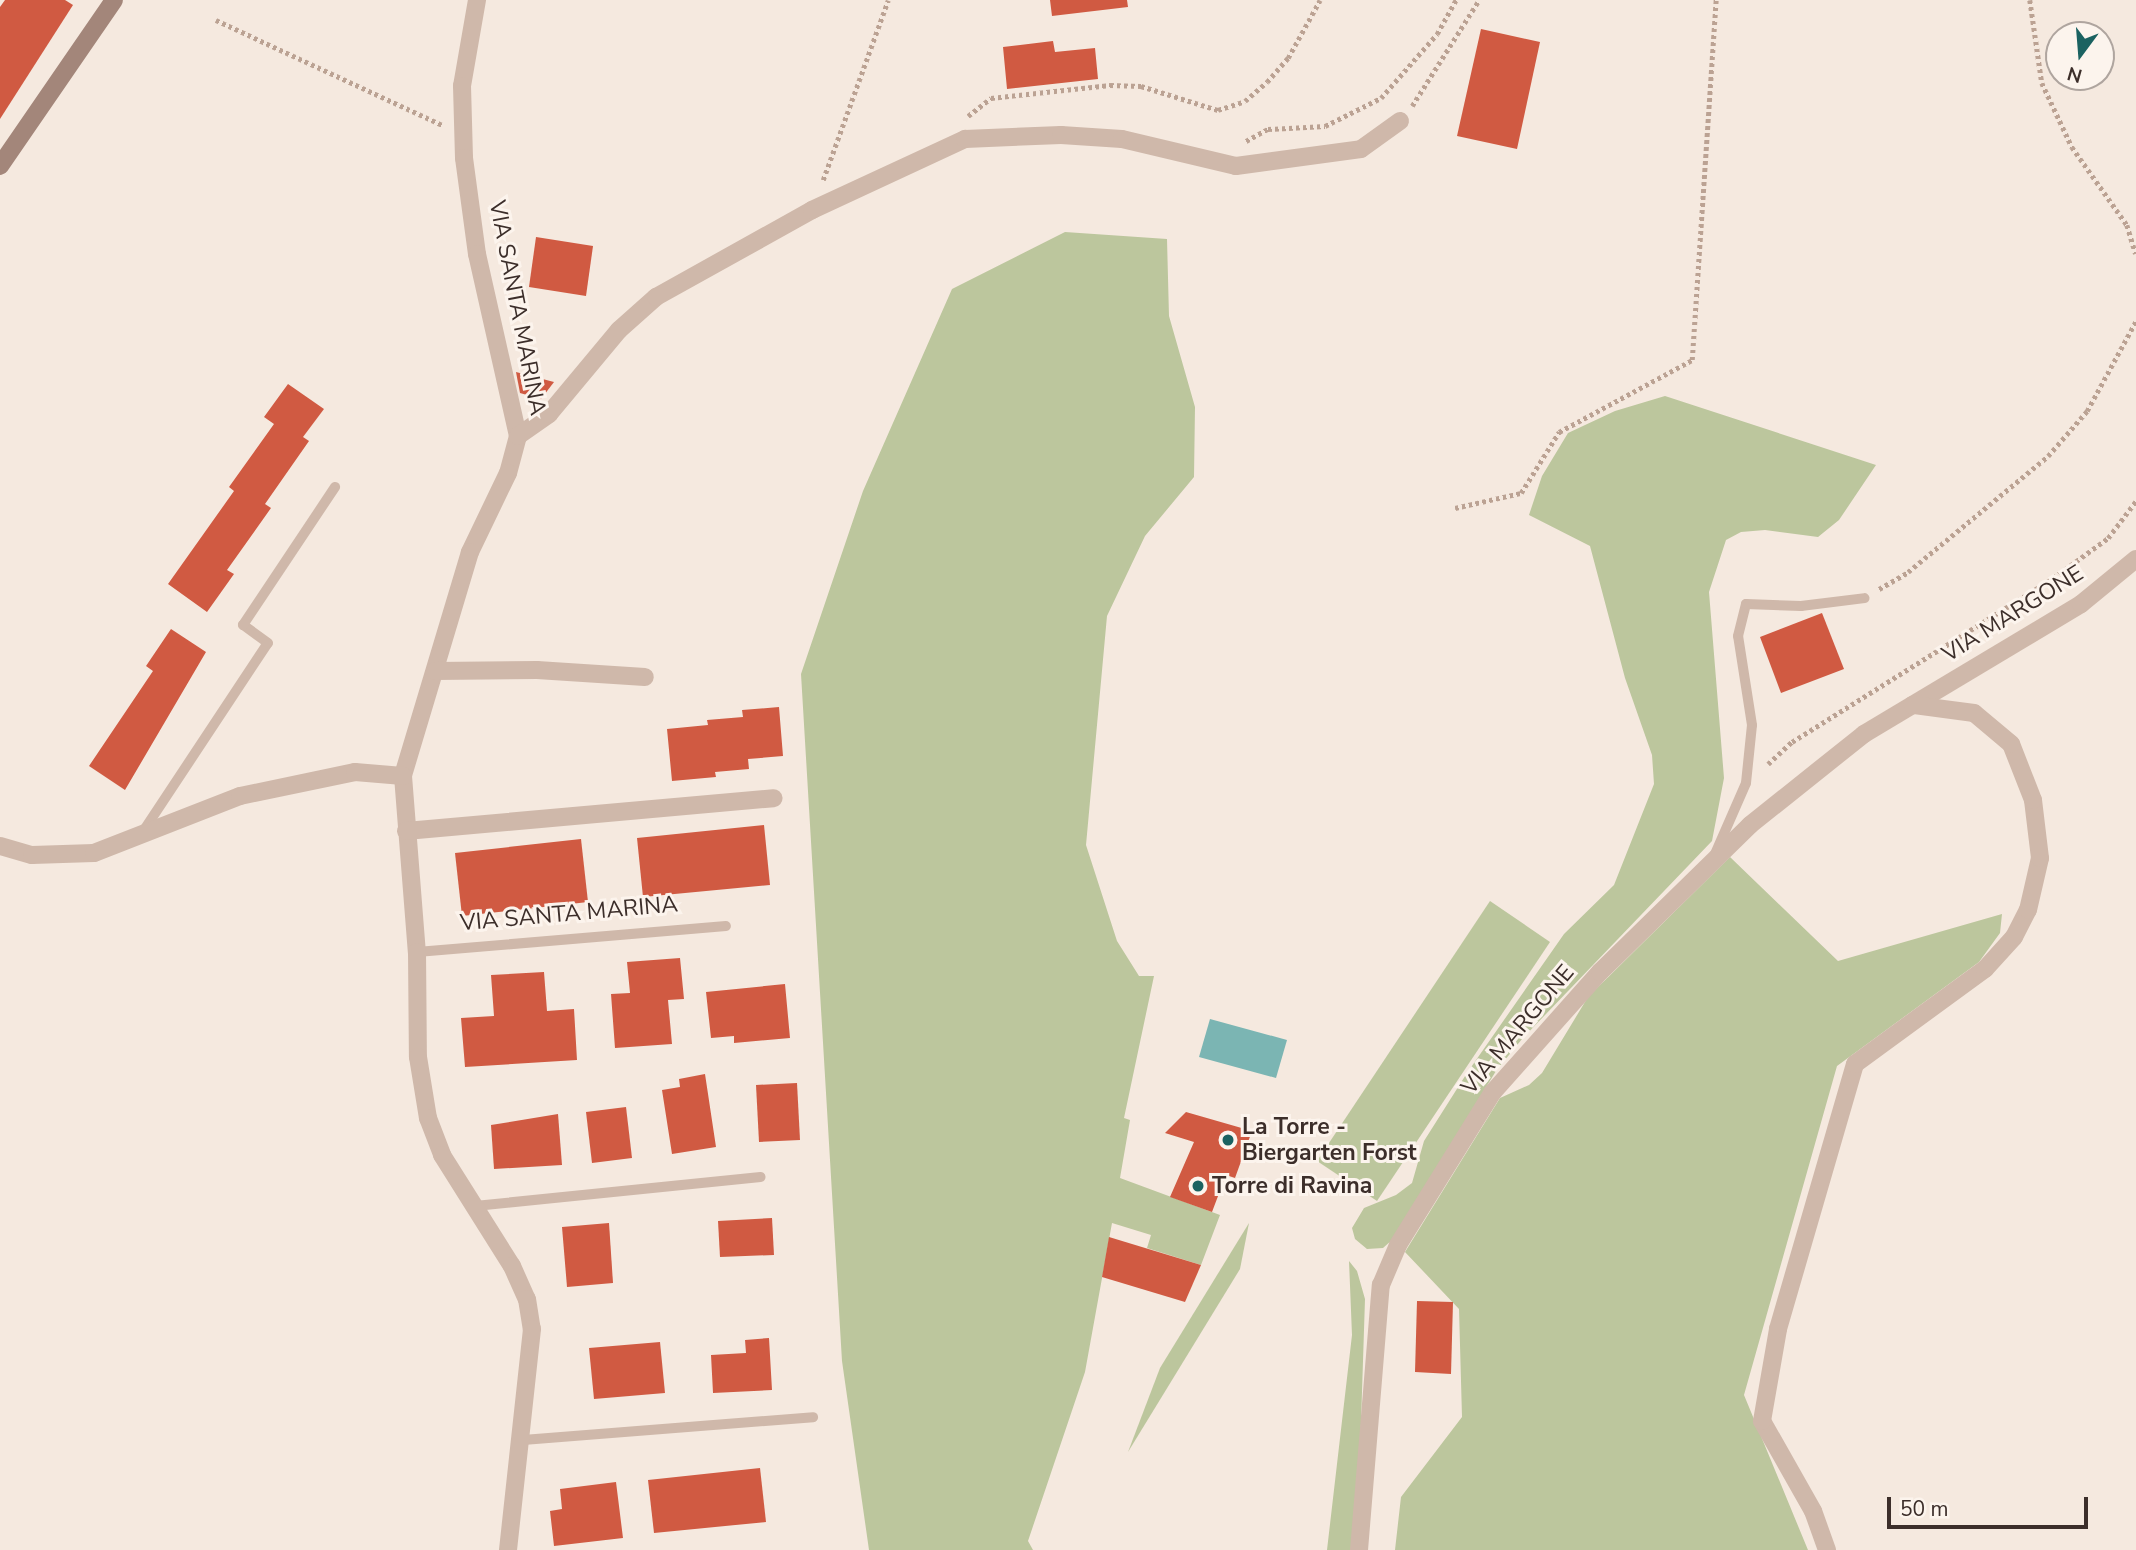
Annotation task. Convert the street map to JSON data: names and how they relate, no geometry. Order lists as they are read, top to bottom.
{
  "streets": {
    "street": ["VIA SANTA MARINA", "VIA MARGONE"]
  },
  "places": ["La Torre - Biergarten Forst", "Torre di Ravina"],
  "scale_bar": "50 m",
  "north": "bottom"
}
